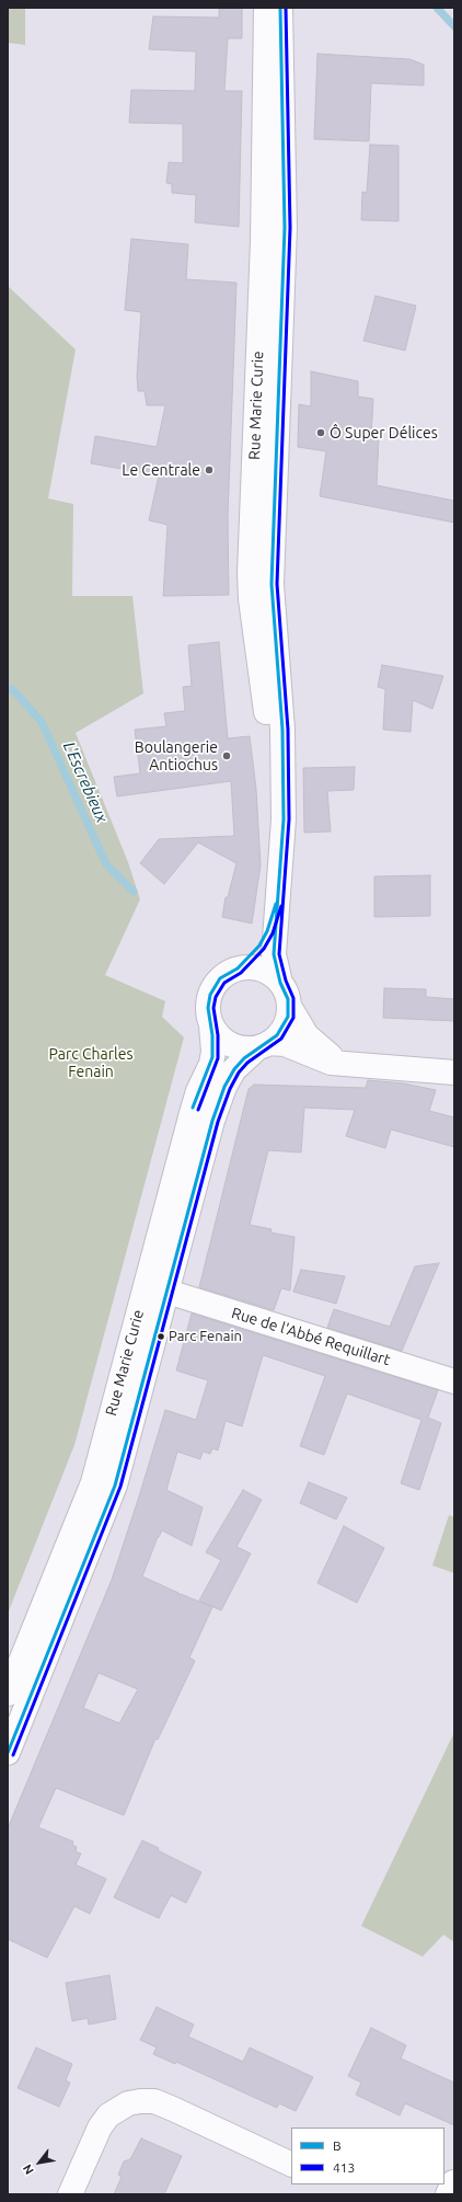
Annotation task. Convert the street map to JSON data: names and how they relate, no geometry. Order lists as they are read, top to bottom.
{
  "streets": {
    "street": ["Rue Marie Curie", "Rue de l'Abbé Requillart"]
  },
  "crossings": [
    ["Rue Marie Curie", "Rue de l'Abbé Requillart"]
  ],
  "water": ["L'Escrebieux"],
  "parks": ["Parc Charles Fenain"],
  "places": [
    "Ô Super Délices",
    "Le Centrale",
    "Boulangerie Antiochus",
    "Parc Fenain"
  ],
  "lines": ["transit line B", "transit line 413"],
  "legend": ["B", "413"],
  "north": "bottom left"
}
